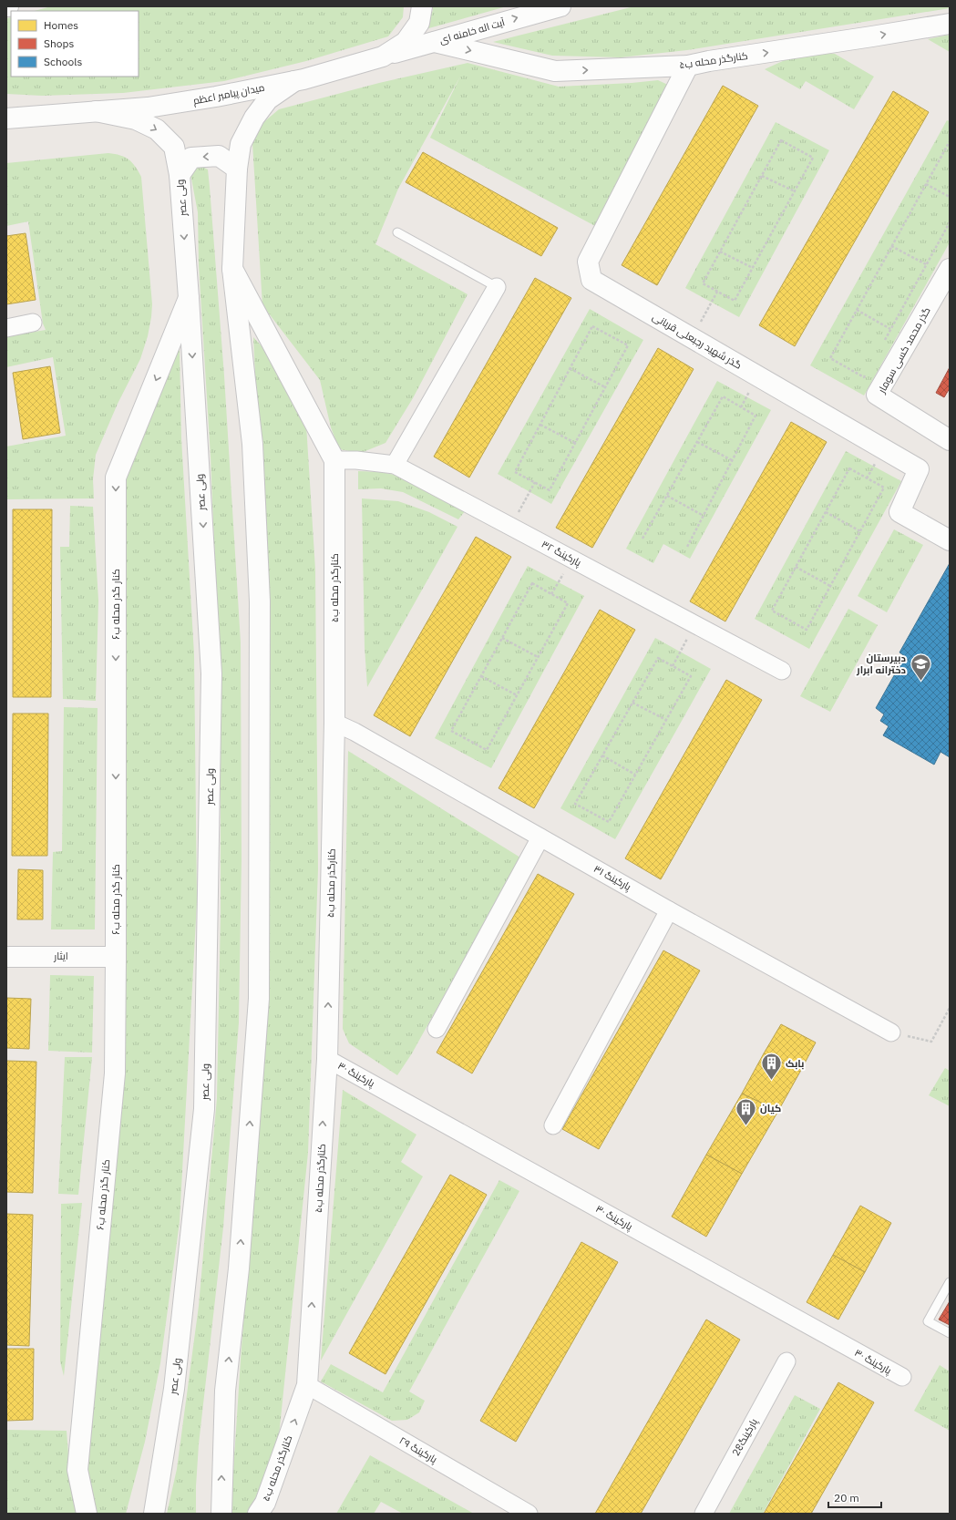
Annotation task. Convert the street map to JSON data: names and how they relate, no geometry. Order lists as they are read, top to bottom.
{
  "streets": {
    "street": [
      "آیت اله خامنه ای",
      "کنارگذر محله ب۵",
      "میدان پیامبر اعظم",
      "ولی عصر",
      "گذر شهید رجبعلی قربانی",
      "گذر محمد کسی سومار",
      "پارکینگ ۳۲",
      "کنار گذر محله ب۶",
      "پارکینگ ۳۱",
      "ایثار",
      "پارکینگ ۳۰",
      "پارکینگ28",
      "پارکینگ ۲۹"
    ]
  },
  "crossings": [
    ["آیت اله خامنه ای", "کنارگذر محله ب۵"],
    ["آیت اله خامنه ای", "میدان پیامبر اعظم"],
    ["کنارگذر محله ب۵", "گذر شهید رجبعلی قربانی"],
    ["کنارگذر محله ب۵", "پارکینگ ۳۲"],
    ["کنارگذر محله ب۵", "پارکینگ ۳۱"],
    ["کنارگذر محله ب۵", "پارکینگ ۳۰"],
    ["کنارگذر محله ب۵", "پارکینگ ۲۹"],
    ["میدان پیامبر اعظم", "ولی عصر"],
    ["ولی عصر", "کنار گذر محله ب۶"],
    ["کنار گذر محله ب۶", "ایثار"]
  ],
  "one_way": ["آیت اله خامنه ای"],
  "places": {
    "school or university": ["دبیرستان دخترانه ابرار"],
    "building": ["بابک", "کیان"]
  },
  "legend": ["Homes", "Shops", "Schools"],
  "scale_bar": "20 m"
}
